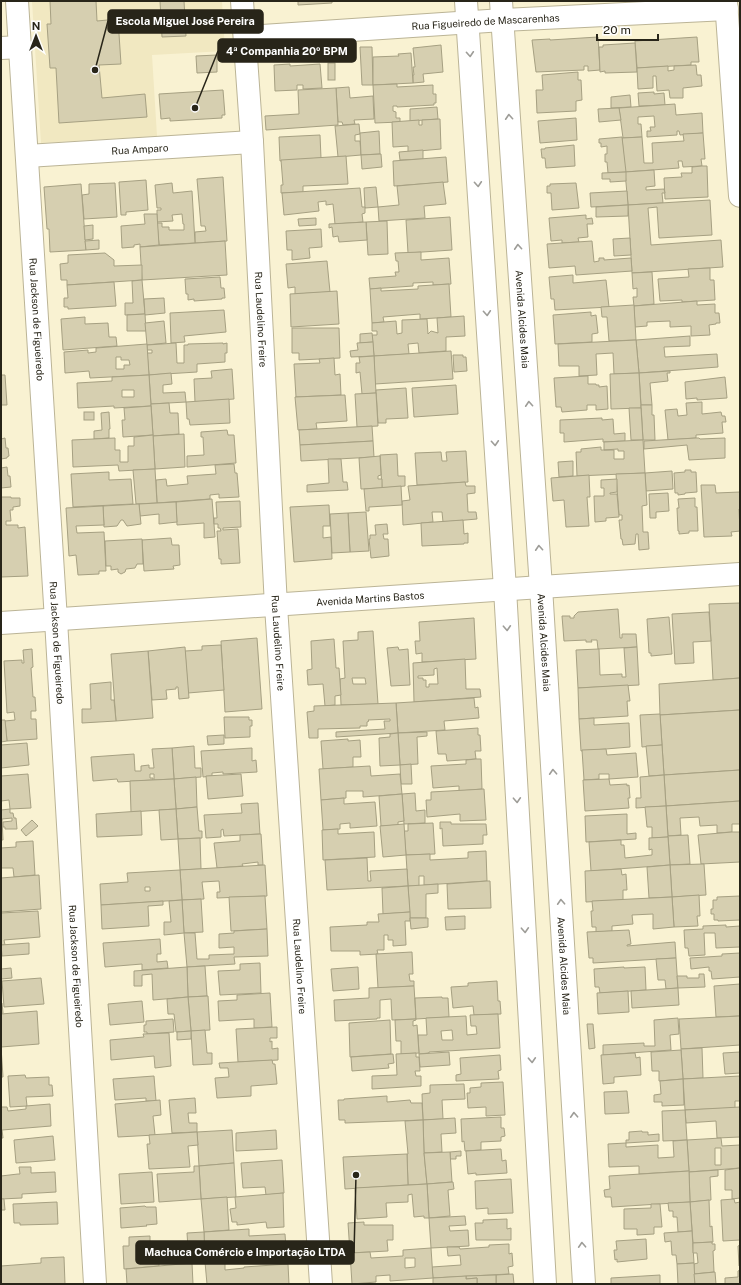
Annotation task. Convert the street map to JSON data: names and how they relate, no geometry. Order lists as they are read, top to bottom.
{
  "streets": {
    "street": [
      "Rua Figueiredo de Mascarenhas",
      "Rua Amparo",
      "Rua Jackson de Figueiredo",
      "Rua Laudelino Freire",
      "Avenida Alcides Maia",
      "Avenida Martins Bastos"
    ]
  },
  "crossings": [
    ["Rua Figueiredo de Mascarenhas", "Rua Laudelino Freire"],
    ["Rua Figueiredo de Mascarenhas", "Avenida Alcides Maia"],
    ["Rua Amparo", "Rua Jackson de Figueiredo"],
    ["Rua Amparo", "Rua Laudelino Freire"],
    ["Rua Jackson de Figueiredo", "Avenida Martins Bastos"],
    ["Rua Laudelino Freire", "Avenida Martins Bastos"],
    ["Avenida Alcides Maia", "Avenida Martins Bastos"]
  ],
  "places": ["Escola Miguel José Pereira", "4ª Companhia 20º BPM", "Machuca Comércio e Importação LTDA"],
  "scale_bar": "20 m",
  "north": "top"
}
